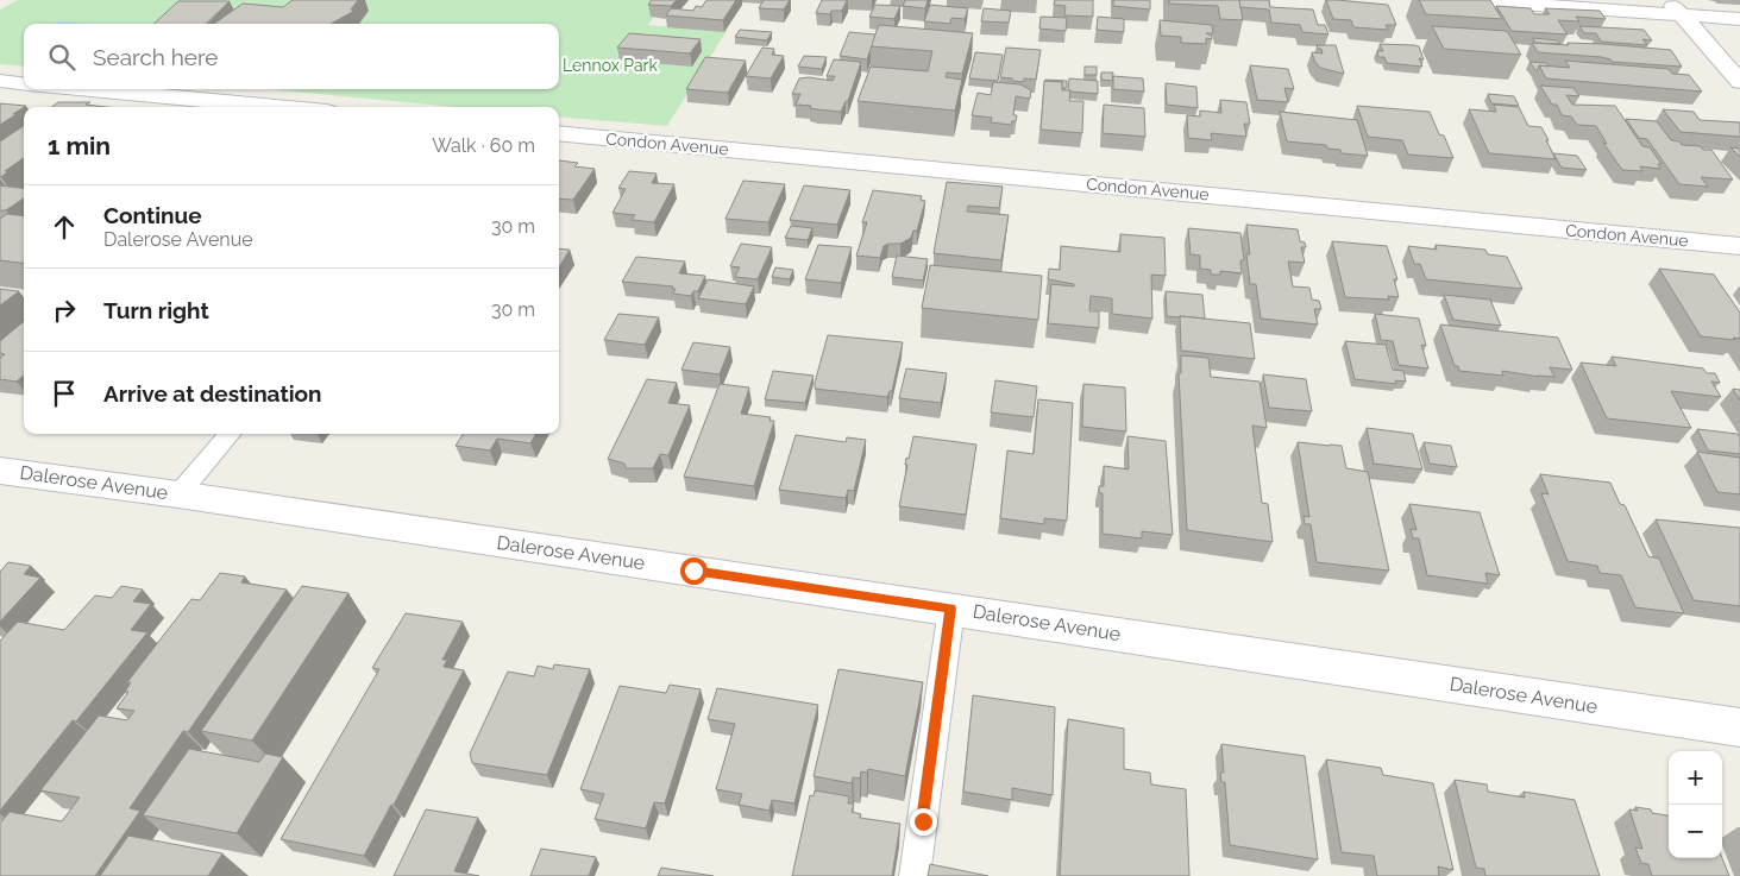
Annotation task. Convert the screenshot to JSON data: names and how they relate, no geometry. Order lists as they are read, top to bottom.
{
  "streets": {
    "street": ["Condon Avenue", "Dalerose Avenue"]
  },
  "parks": ["Lennox Park"],
  "page": {
    "search": "Search here",
    "heading": ["1 min", "Walk · 60 m"],
    "list": [
      ["Continue", "Dalerose Avenue", "30 m"],
      ["Turn right", "30 m"],
      "Arrive at destination"
    ],
    "map_buttons": ["+", "−"]
  }
}
